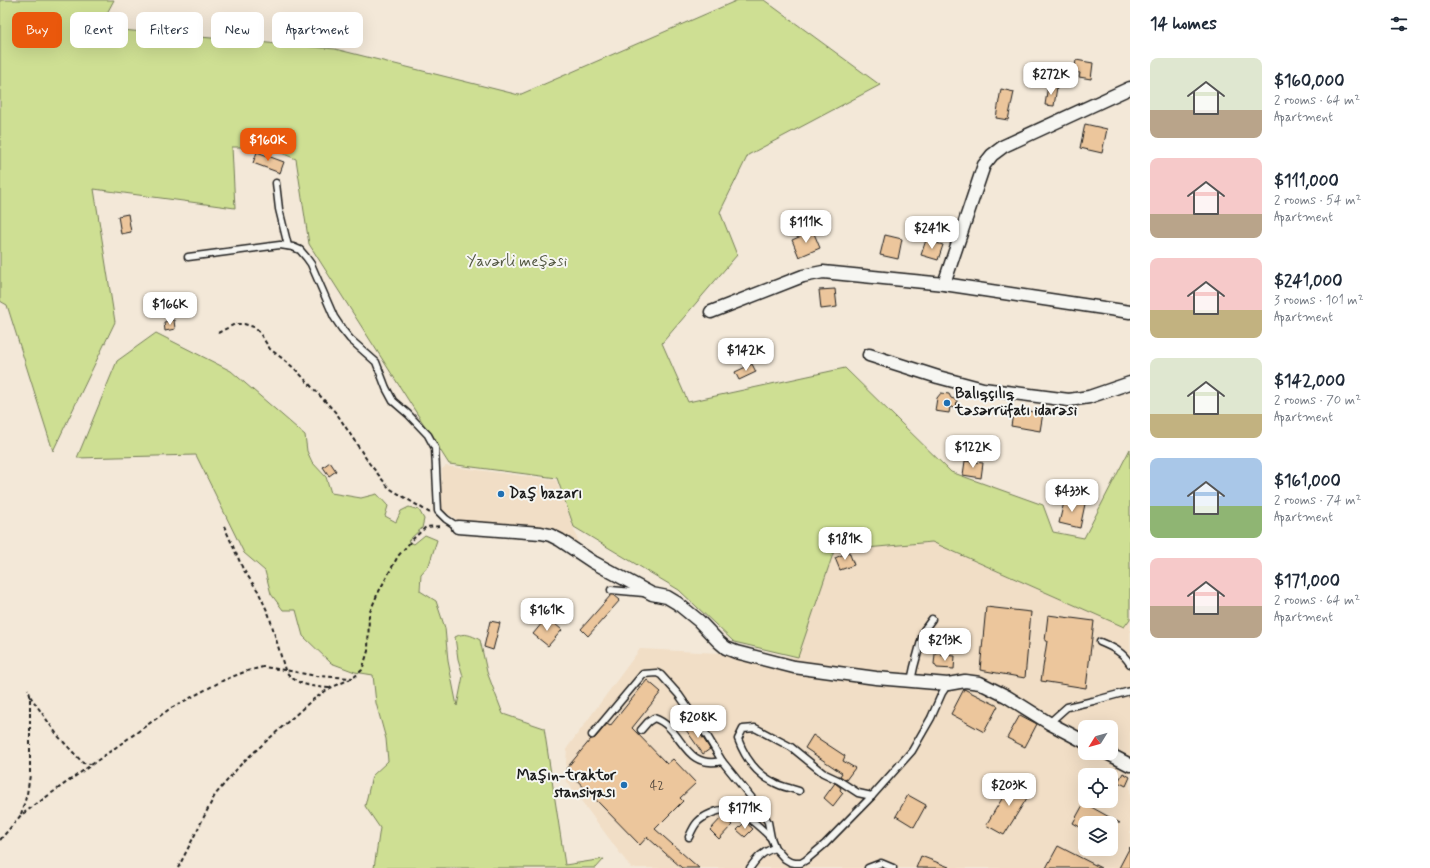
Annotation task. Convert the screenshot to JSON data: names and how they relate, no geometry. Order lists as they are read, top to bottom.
{
  "parks": ["Yavərli meşəsi"],
  "places": ["Balıqçılıq təsərrüfatı idarəsi", "Daş bazarı", "Maşın-traktor stansiyası"],
  "house_numbers": ["42"],
  "north": "bottom left",
  "page": {
    "heading": "14 homes",
    "chip": [
      "Buy",
      "Rent",
      "Filters",
      "New",
      "Apartment"
    ],
    "list": [
      {
        "name": "$160,000",
        "note": "2 rooms · 64 m² · Apartment"
      },
      {
        "name": "$111,000",
        "note": "2 rooms · 54 m² · Apartment"
      },
      {
        "name": "$241,000",
        "note": "3 rooms · 101 m² · Apartment"
      },
      {
        "name": "$142,000",
        "note": "2 rooms · 70 m² · Apartment"
      },
      {
        "name": "$161,000",
        "note": "2 rooms · 74 m² · Apartment"
      },
      {
        "name": "$171,000",
        "note": "2 rooms · 64 m² · Apartment"
      }
    ],
    "price": [
      "$272K",
      "$160K",
      "$111K",
      "$241K",
      "$166K",
      "$142K",
      "$122K",
      "$433K",
      "$181K",
      "$161K",
      "$213K",
      "$208K",
      "$203K",
      "$171K"
    ]
  }
}
